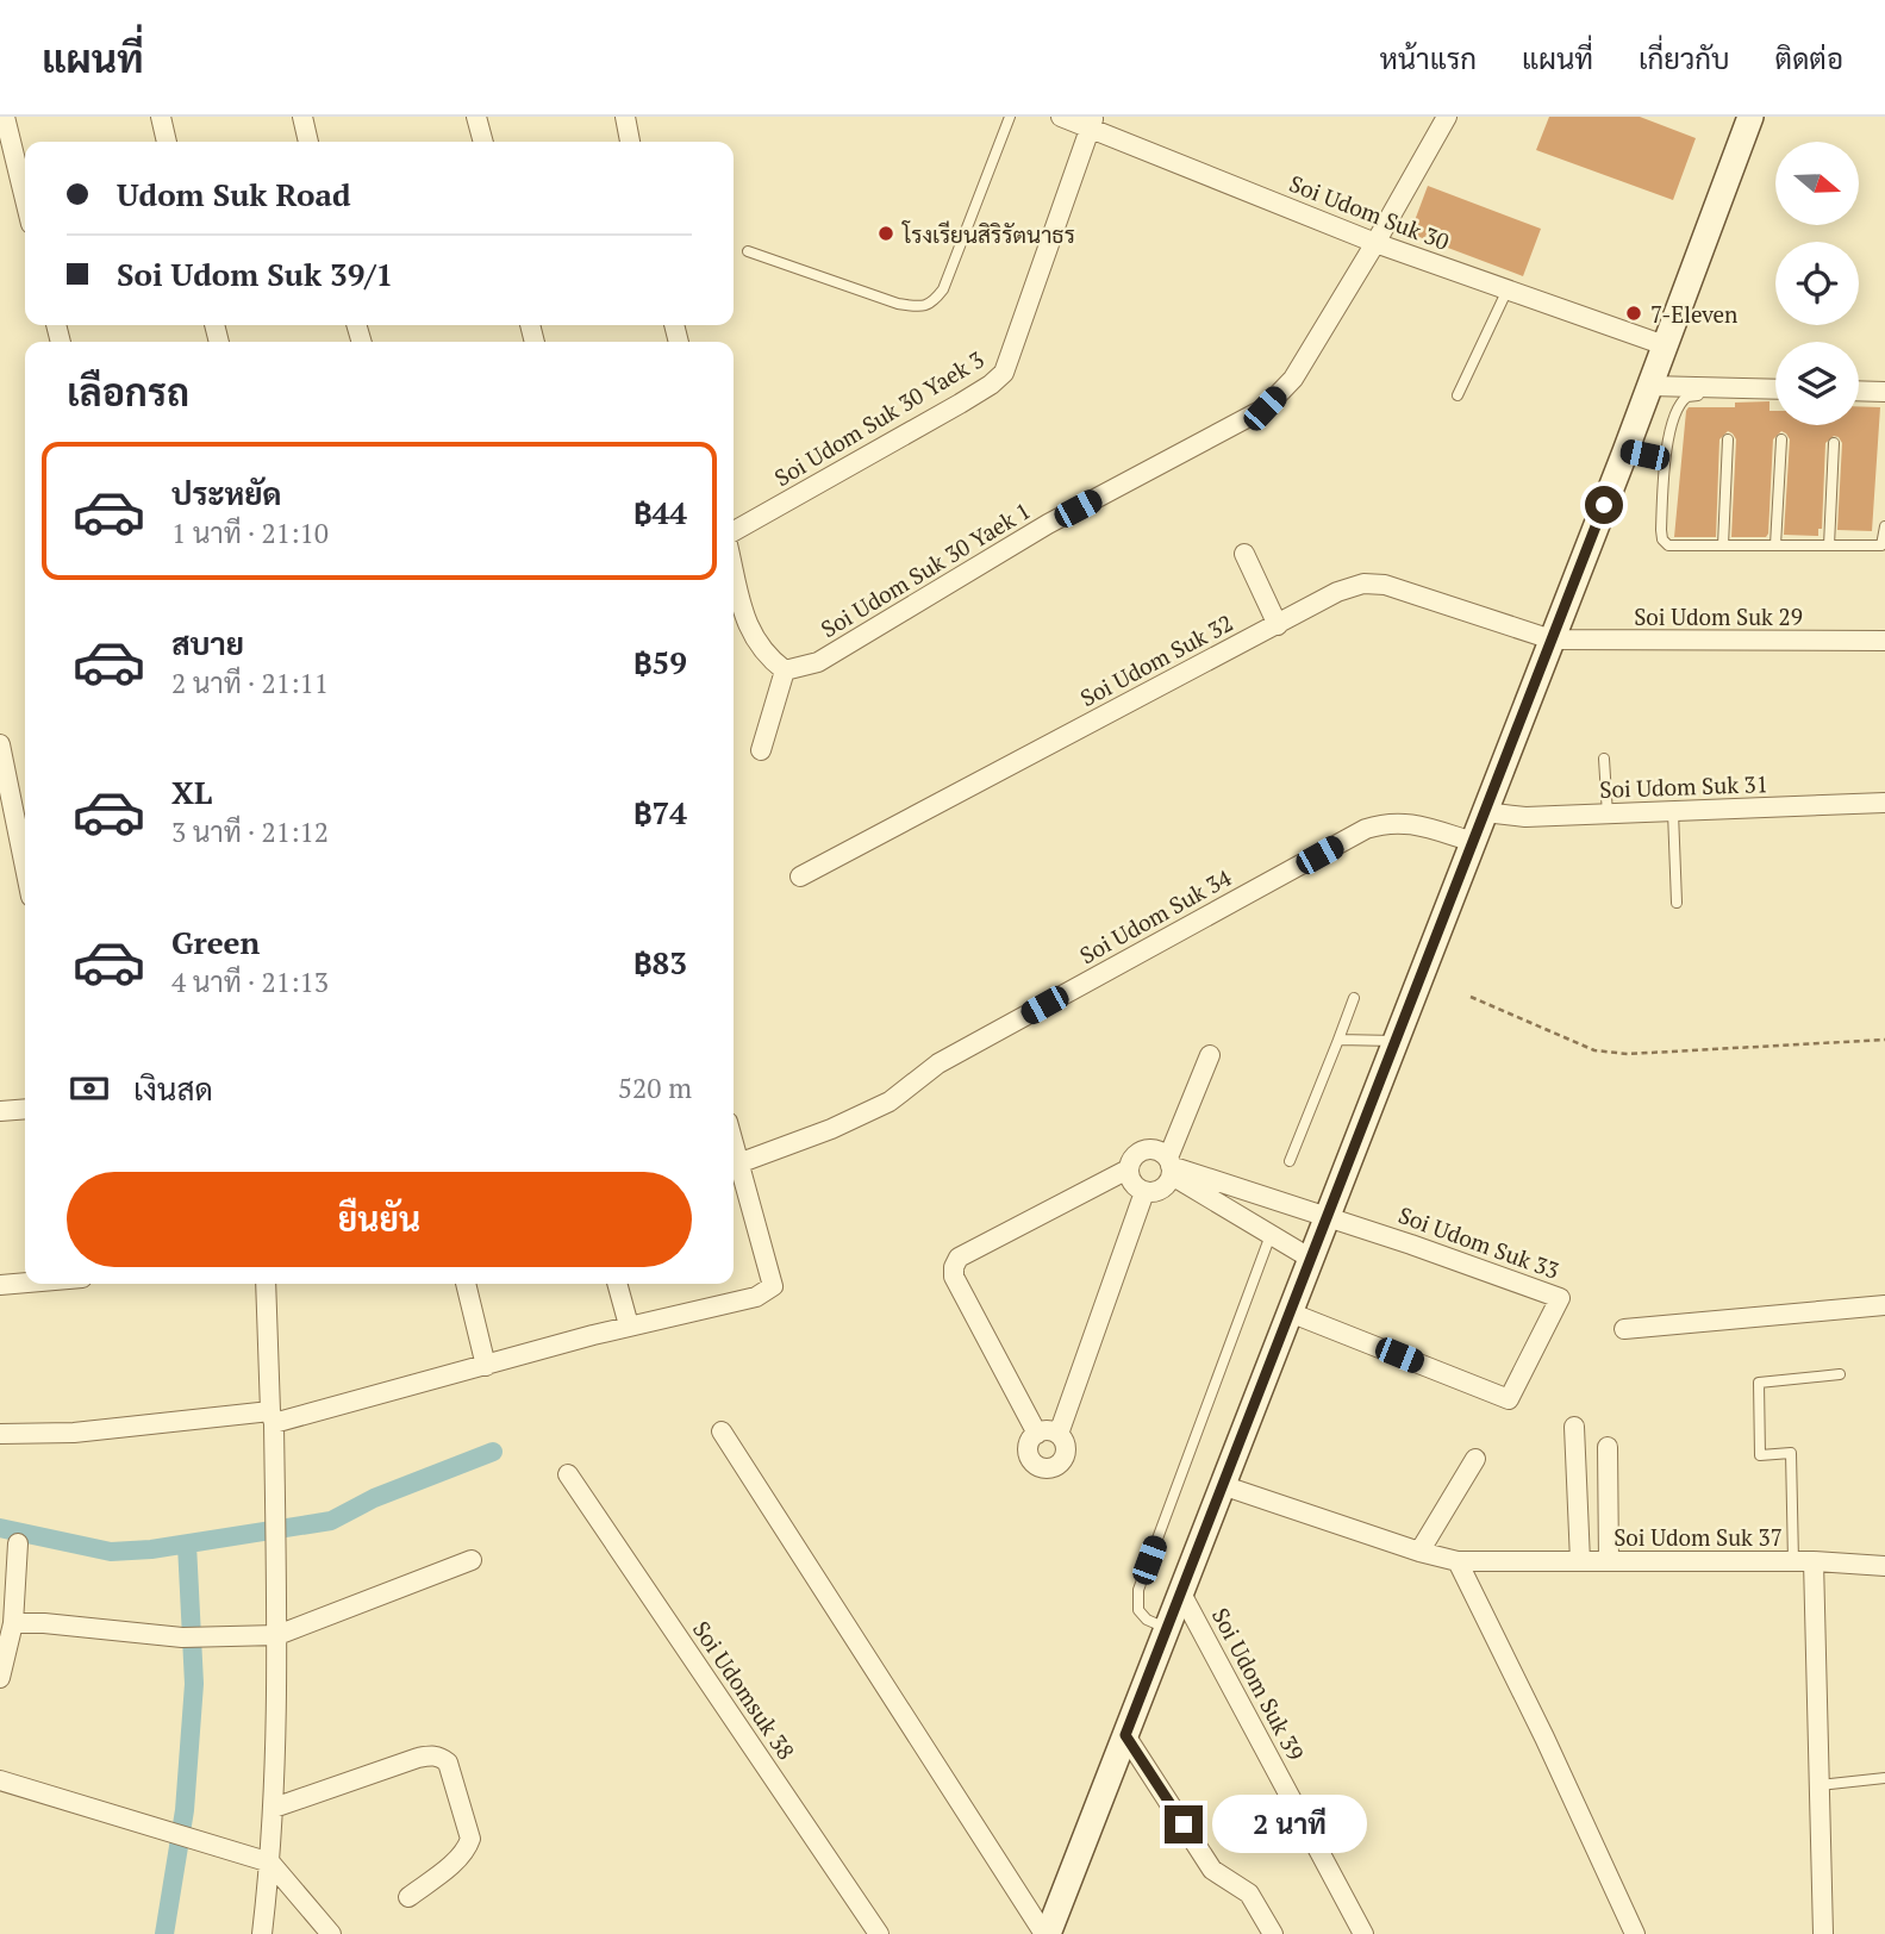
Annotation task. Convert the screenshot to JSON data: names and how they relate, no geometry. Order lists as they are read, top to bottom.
{
  "streets": {
    "street": [
      "Soi Udom Suk 30",
      "Soi Udom Suk 30 Yaek 3",
      "Soi Udom Suk 30 Yaek 1",
      "Soi Udom Suk 29",
      "Soi Udom Suk 32",
      "Soi Udom Suk 31",
      "Soi Udom Suk 34",
      "Soi Udom Suk 33",
      "Soi Udom Suk 37",
      "Soi Udom Suk 39",
      "Soi Udomsuk 38"
    ]
  },
  "crossings": [
    ["Soi Udom Suk 30", "Soi Udom Suk 30 Yaek 3"],
    ["Soi Udom Suk 30", "Soi Udom Suk 30 Yaek 1"],
    ["Soi Udom Suk 29", "Soi Udom Suk 32"]
  ],
  "places": ["โรงเรียนสิริรัตนาธร", "7-Eleven"],
  "north": "right",
  "page": {
    "header": "แผนที่",
    "nav": [
      "หน้าแรก",
      "แผนที่",
      "เกี่ยวกับ",
      "ติดต่อ"
    ],
    "banner": ["Udom Suk Road", "Soi Udom Suk 39/1"],
    "heading": "เลือกรถ",
    "list": [
      {
        "name": "ประหยัด",
        "note": "1 นาที · 21:10",
        "value": "฿44"
      },
      {
        "name": "สบาย",
        "note": "2 นาที · 21:11",
        "value": "฿59"
      },
      {
        "name": "XL",
        "note": "3 นาที · 21:12",
        "value": "฿74"
      },
      {
        "name": "Green",
        "note": "4 นาที · 21:13",
        "value": "฿83"
      }
    ],
    "pay": ["เงินสด", "520 m"],
    "buttons": "ยืนยัน",
    "bubble": "2 นาที"
  }
}
